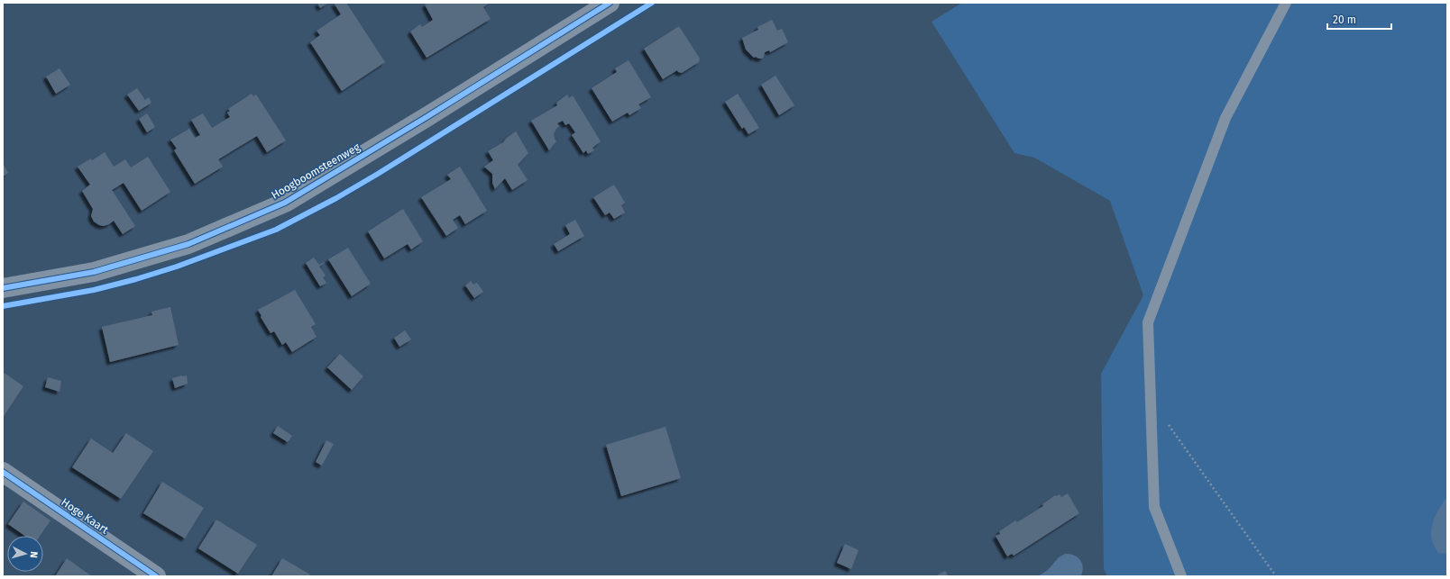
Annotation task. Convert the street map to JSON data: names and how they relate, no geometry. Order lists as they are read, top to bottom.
{
  "streets": {
    "street": ["Hoogboomsteenweg", "Hoge Kaart"]
  },
  "scale_bar": "20 m",
  "north": "right"
}
